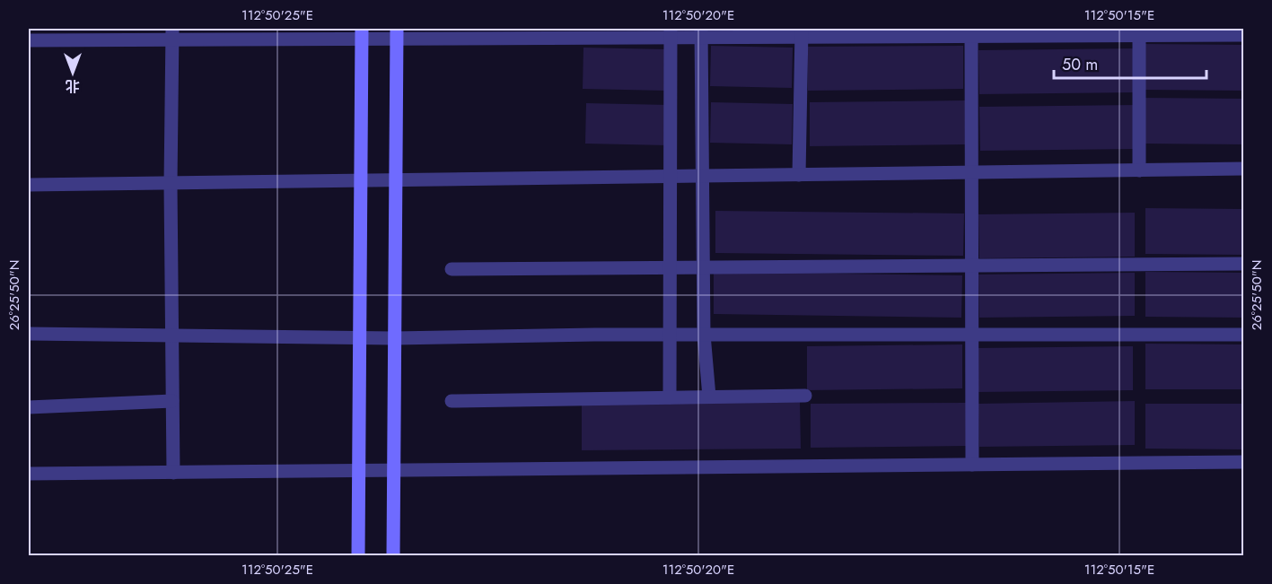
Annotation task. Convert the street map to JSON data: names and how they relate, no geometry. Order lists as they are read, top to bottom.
{
  "scale_bar": "50 m",
  "north": "bottom",
  "coordinates": [
    "112°50'25\"E",
    "112°50'20\"E",
    "112°50'15\"E",
    "26°25'50\"N"
  ]
}
